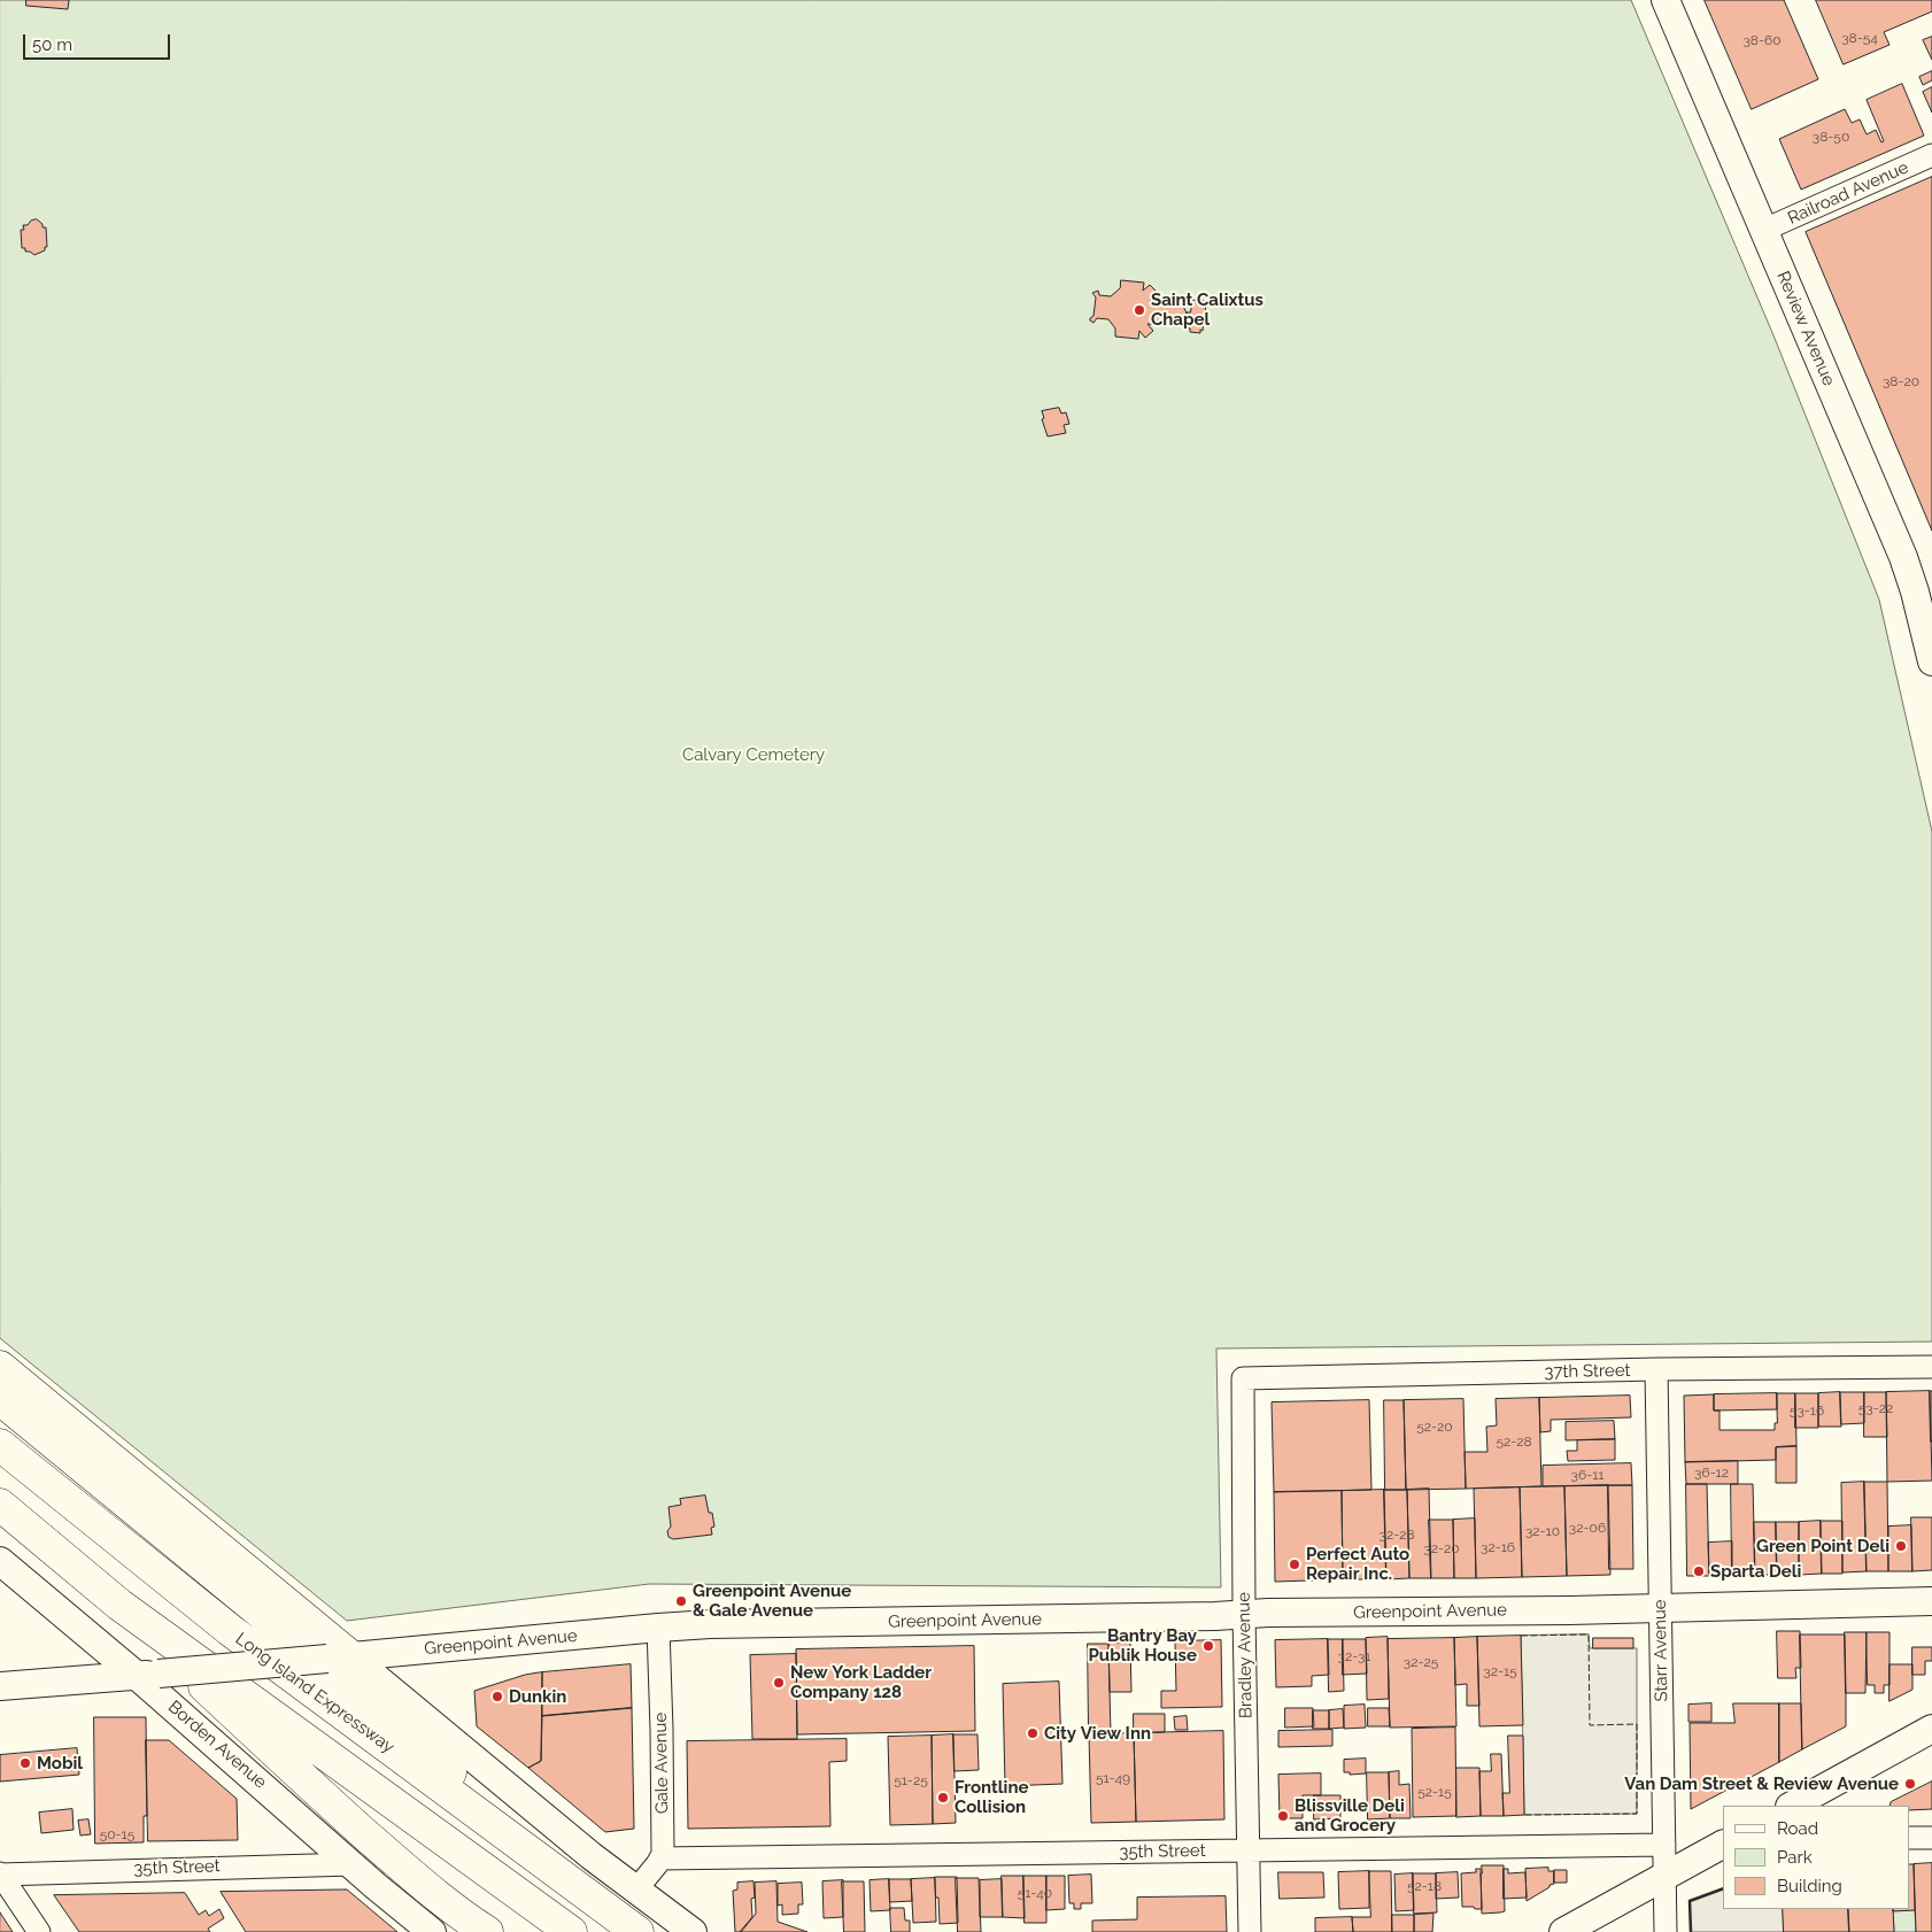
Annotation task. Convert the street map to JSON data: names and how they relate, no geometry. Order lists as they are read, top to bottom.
{
  "streets": {
    "highway": ["Long Island Expressway"],
    "main road": ["Review Avenue", "Greenpoint Avenue", "Borden Avenue"],
    "street": [
      "Railroad Avenue",
      "37th Street",
      "Starr Avenue",
      "Bradley Avenue",
      "Gale Avenue",
      "35th Street"
    ]
  },
  "crossings": [
    ["Railroad Avenue", "Review Avenue"],
    ["37th Street", "Starr Avenue"],
    ["37th Street", "Bradley Avenue"],
    ["Greenpoint Avenue", "Starr Avenue"],
    ["Greenpoint Avenue", "Bradley Avenue"],
    ["Greenpoint Avenue", "Borden Avenue"],
    ["Greenpoint Avenue", "Gale Avenue"],
    ["Starr Avenue", "35th Street"],
    ["Bradley Avenue", "35th Street"],
    ["Borden Avenue", "35th Street"],
    ["Gale Avenue", "35th Street"]
  ],
  "parks": ["Calvary Cemetery"],
  "places": [
    "Saint Calixtus Chapel",
    "Green Point Deli",
    "Perfect Auto Repair Inc.",
    "Sparta Deli",
    "Greenpoint Avenue & Gale Avenue",
    "Bantry Bay Publik House",
    "New York Ladder Company 128",
    "Dunkin",
    "City View Inn",
    "Mobil",
    "Van Dam Street & Review Avenue",
    "Frontline Collision",
    "Blissville Deli and Grocery"
  ],
  "house_numbers": [
    "38-54",
    "38-60",
    "38-50",
    "38-20",
    "53-22",
    "53-16",
    "52-20",
    "52-28",
    "36-12",
    "36-11",
    "32-06",
    "32-10",
    "32-28",
    "32-16",
    "32-20",
    "32-31",
    "32-25",
    "32-15",
    "51-49",
    "51-25",
    "52-15",
    "50-15",
    "52-18",
    "51-40"
  ],
  "legend": ["Road", "Park", "Building"],
  "scale_bar": "50 m"
}
